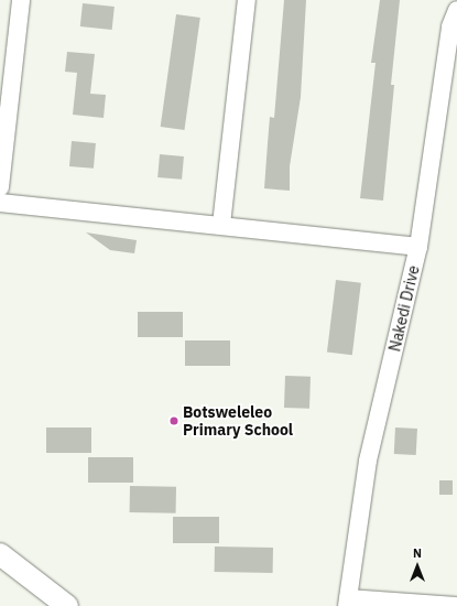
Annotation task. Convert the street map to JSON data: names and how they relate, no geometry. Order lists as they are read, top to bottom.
{
  "streets": {
    "street": ["Nakedi Drive"]
  },
  "places": ["Botsweleleo Primary School"],
  "north": "top"
}
